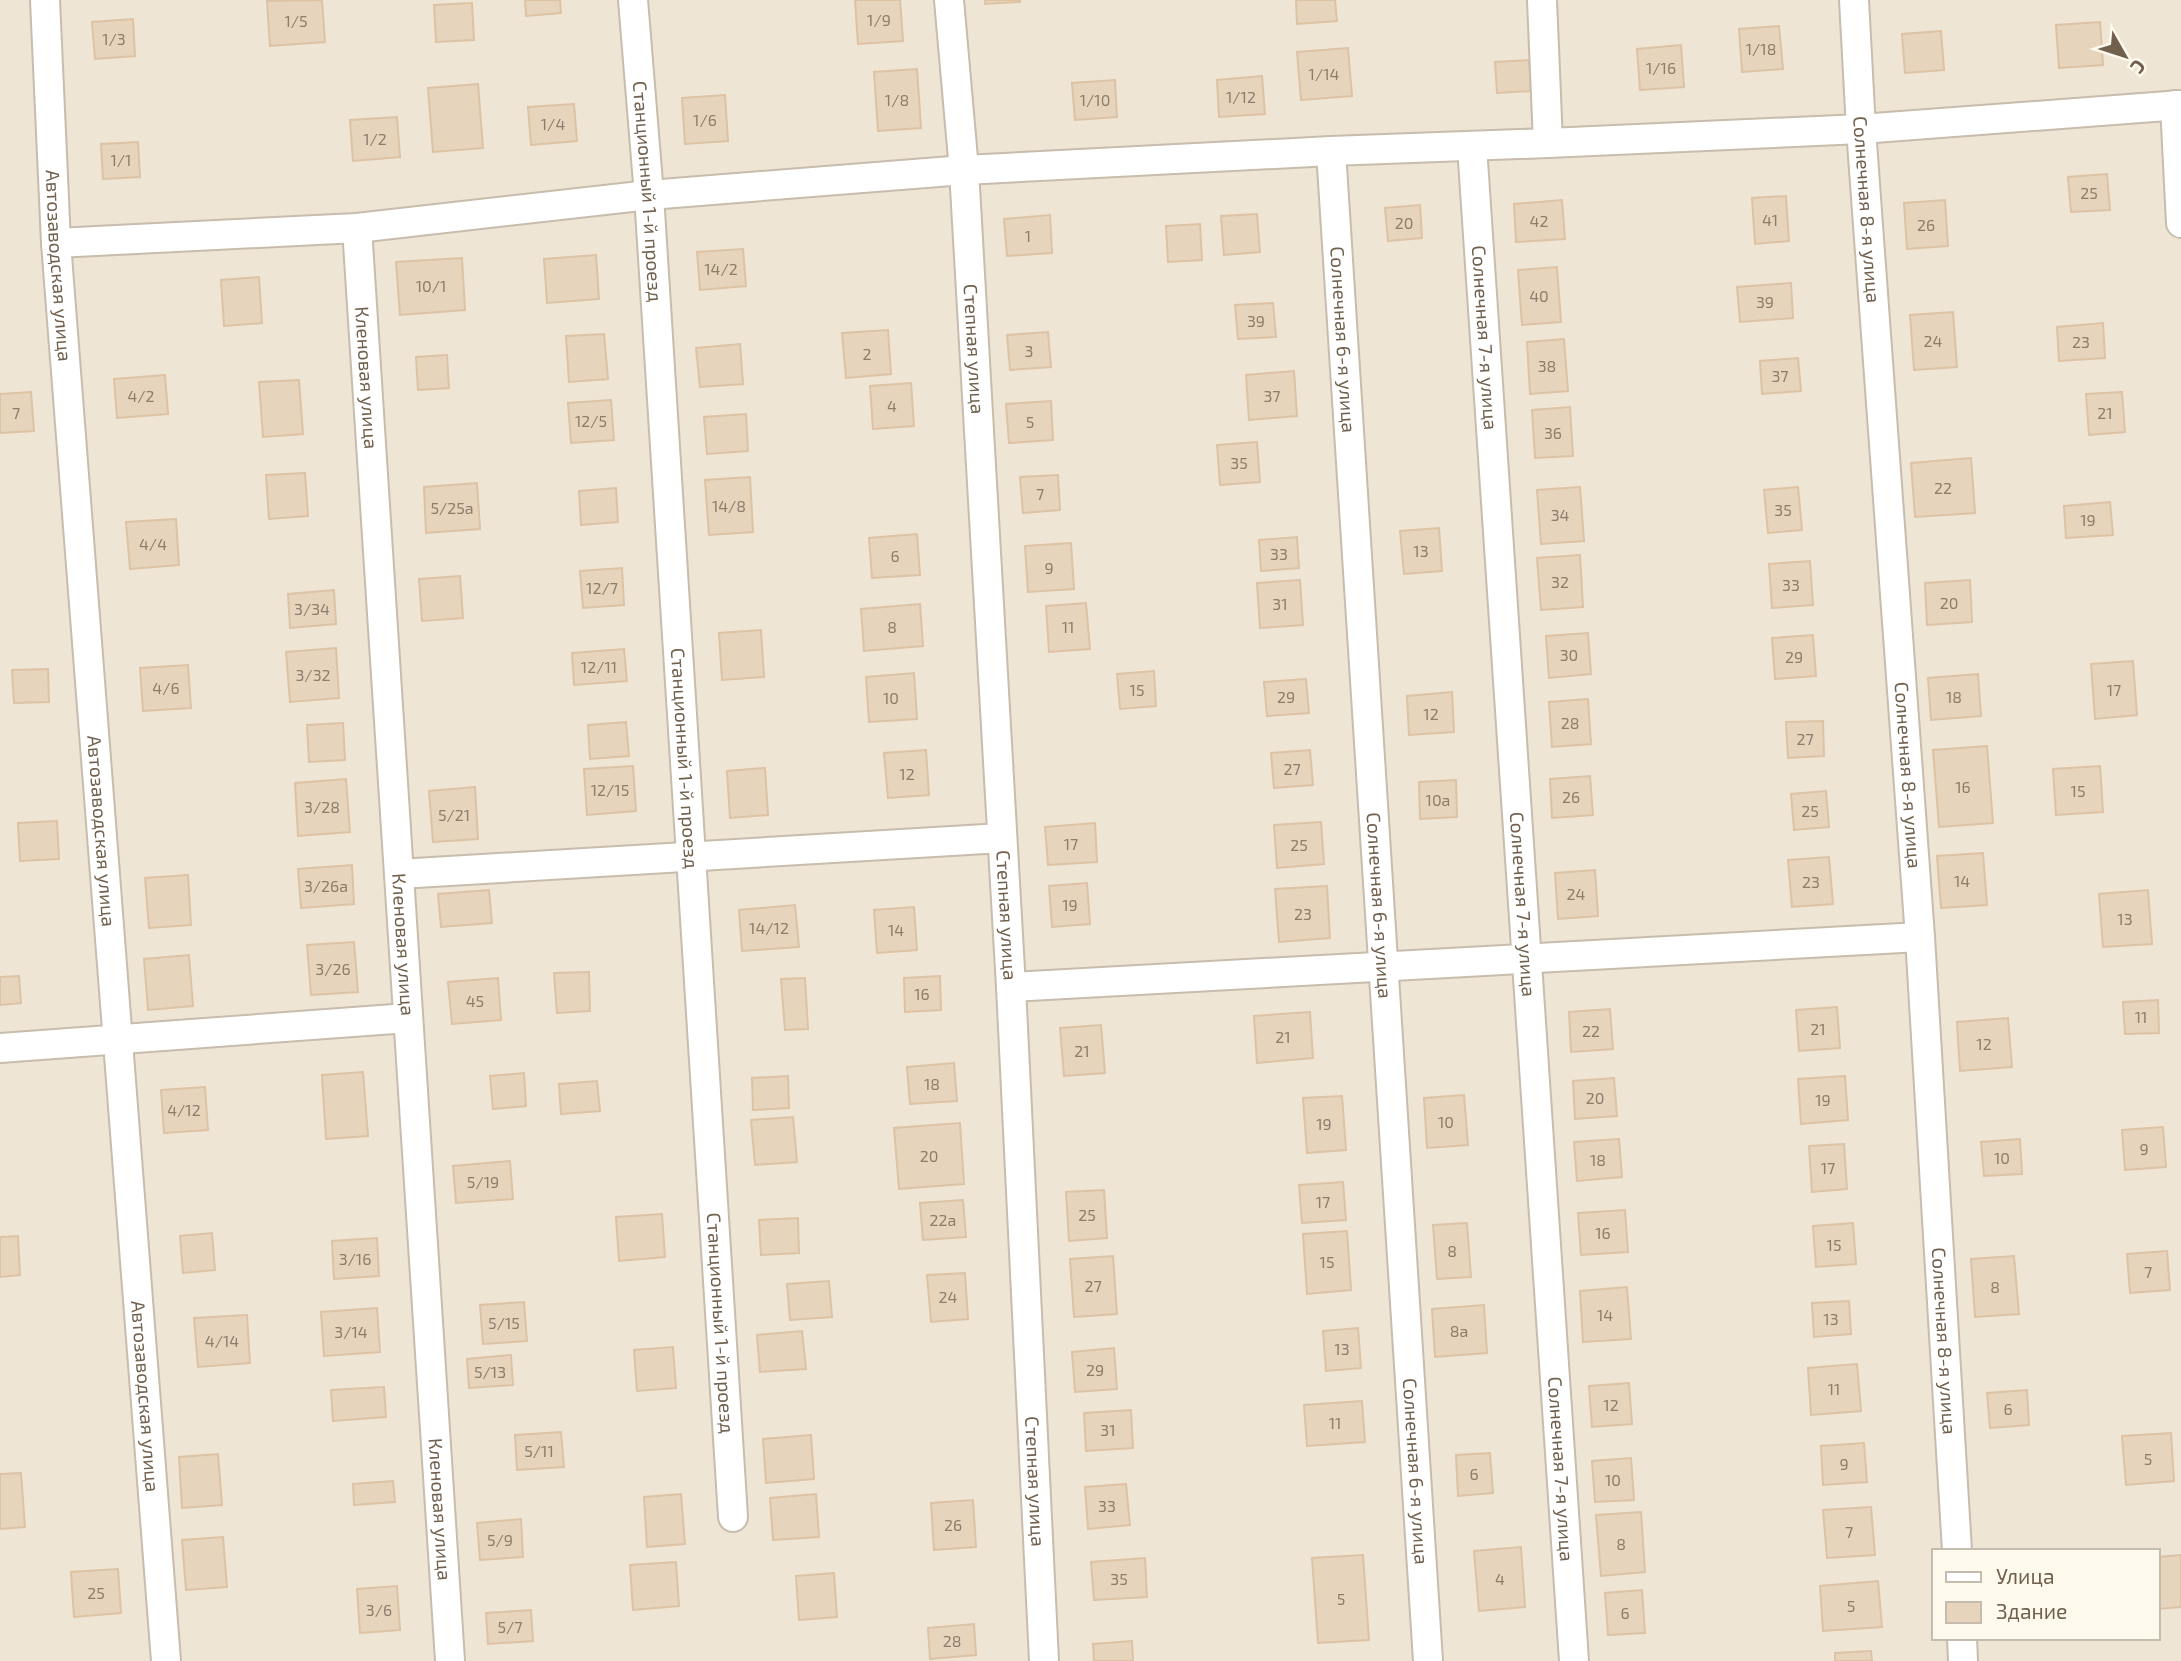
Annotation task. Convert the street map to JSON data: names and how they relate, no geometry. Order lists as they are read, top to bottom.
{
  "streets": {
    "street": [
      "Станционный 1-й проезд",
      "Солнечная 8-я улица",
      "Автозаводская улица",
      "Солнечная 7-я улица",
      "Солнечная 6-я улица",
      "Степная улица",
      "Кленовая улица"
    ]
  },
  "house_numbers": [
    "1/9",
    "1/5",
    "1/3",
    "1/18",
    "1/16",
    "1/14",
    "1/12",
    "1/8",
    "1/10",
    "1/6",
    "1/4",
    "1/2",
    "1/1",
    "25",
    "41",
    "42",
    "20",
    "26",
    "1",
    "14/2",
    "10/1",
    "40",
    "39",
    "39",
    "24",
    "23",
    "3",
    "2",
    "38",
    "37",
    "4/2",
    "37",
    "4",
    "7",
    "21",
    "12/5",
    "5",
    "36",
    "35",
    "22",
    "7",
    "14/8",
    "5/25а",
    "35",
    "34",
    "19",
    "4/4",
    "13",
    "33",
    "6",
    "9",
    "32",
    "33",
    "12/7",
    "20",
    "31",
    "3/34",
    "8",
    "11",
    "30",
    "29",
    "12/11",
    "3/32",
    "4/6",
    "15",
    "17",
    "29",
    "18",
    "10",
    "12",
    "28",
    "27",
    "27",
    "12",
    "16",
    "12/15",
    "15",
    "26",
    "10а",
    "3/28",
    "25",
    "5/21",
    "17",
    "25",
    "14",
    "23",
    "3/26а",
    "24",
    "19",
    "23",
    "13",
    "14/12",
    "14",
    "3/26",
    "16",
    "45",
    "11",
    "21",
    "22",
    "21",
    "12",
    "21",
    "18",
    "20",
    "19",
    "4/12",
    "10",
    "19",
    "9",
    "20",
    "10",
    "18",
    "17",
    "5/19",
    "17",
    "25",
    "22а",
    "16",
    "15",
    "8",
    "3/16",
    "15",
    "7",
    "27",
    "8",
    "24",
    "14",
    "13",
    "5/15",
    "8а",
    "3/14",
    "4/14",
    "13",
    "29",
    "5/13",
    "11",
    "12",
    "6",
    "11",
    "31",
    "5/11",
    "5",
    "9",
    "6",
    "10",
    "33",
    "26",
    "7",
    "5/9",
    "8",
    "35",
    "4",
    "25",
    "5",
    "5",
    "3/6",
    "6",
    "5/7",
    "28"
  ],
  "legend": ["Улица", "Здание"],
  "north": "bottom right"
}
